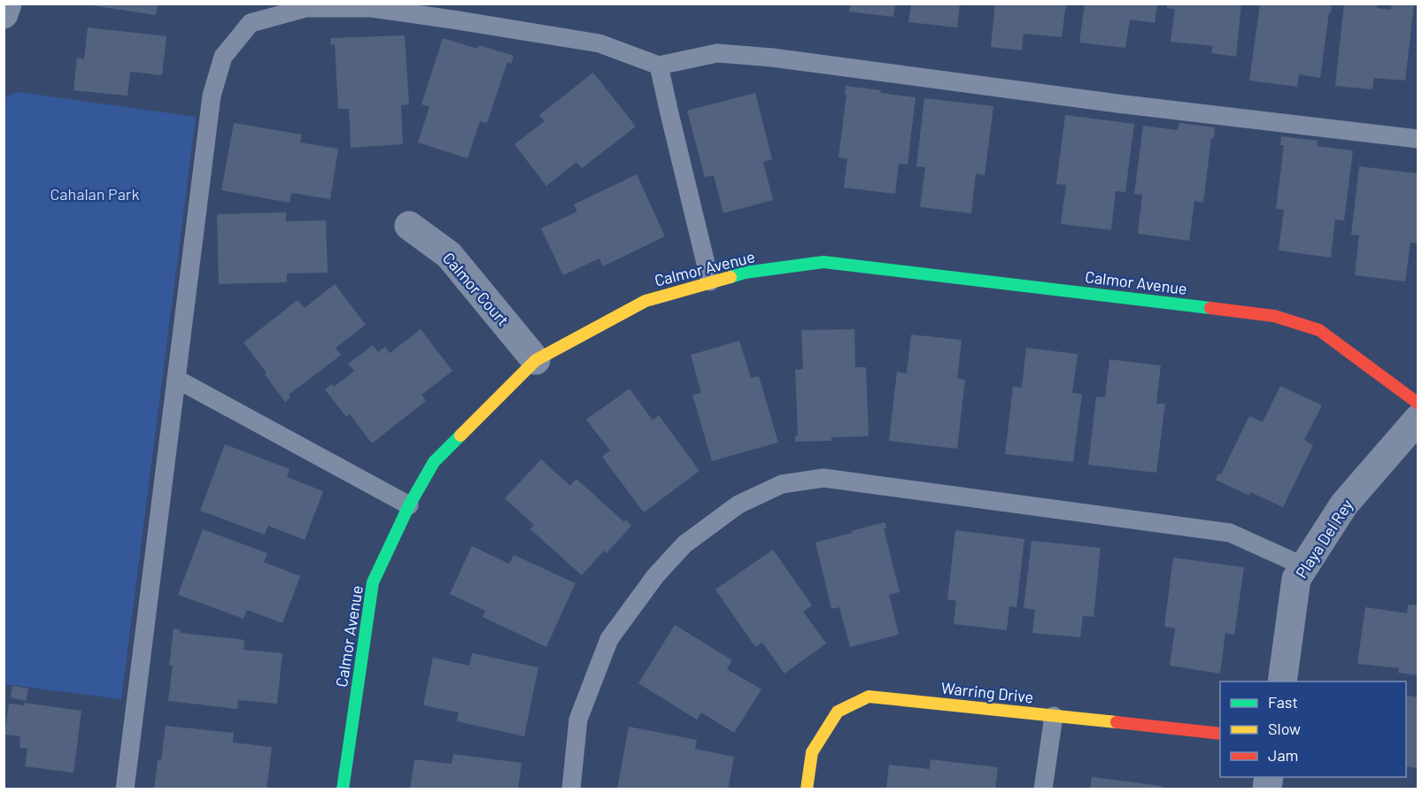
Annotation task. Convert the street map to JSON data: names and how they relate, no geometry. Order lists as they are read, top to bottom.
{
  "streets": {
    "street": [
      "Calmor Avenue",
      "Calmor Court",
      "Playa Del Rey",
      "Warring Drive"
    ]
  },
  "crossings": [
    ["Calmor Avenue", "Calmor Court"]
  ],
  "parks": ["Cahalan Park"],
  "legend": ["Fast", "Slow", "Jam"]
}
